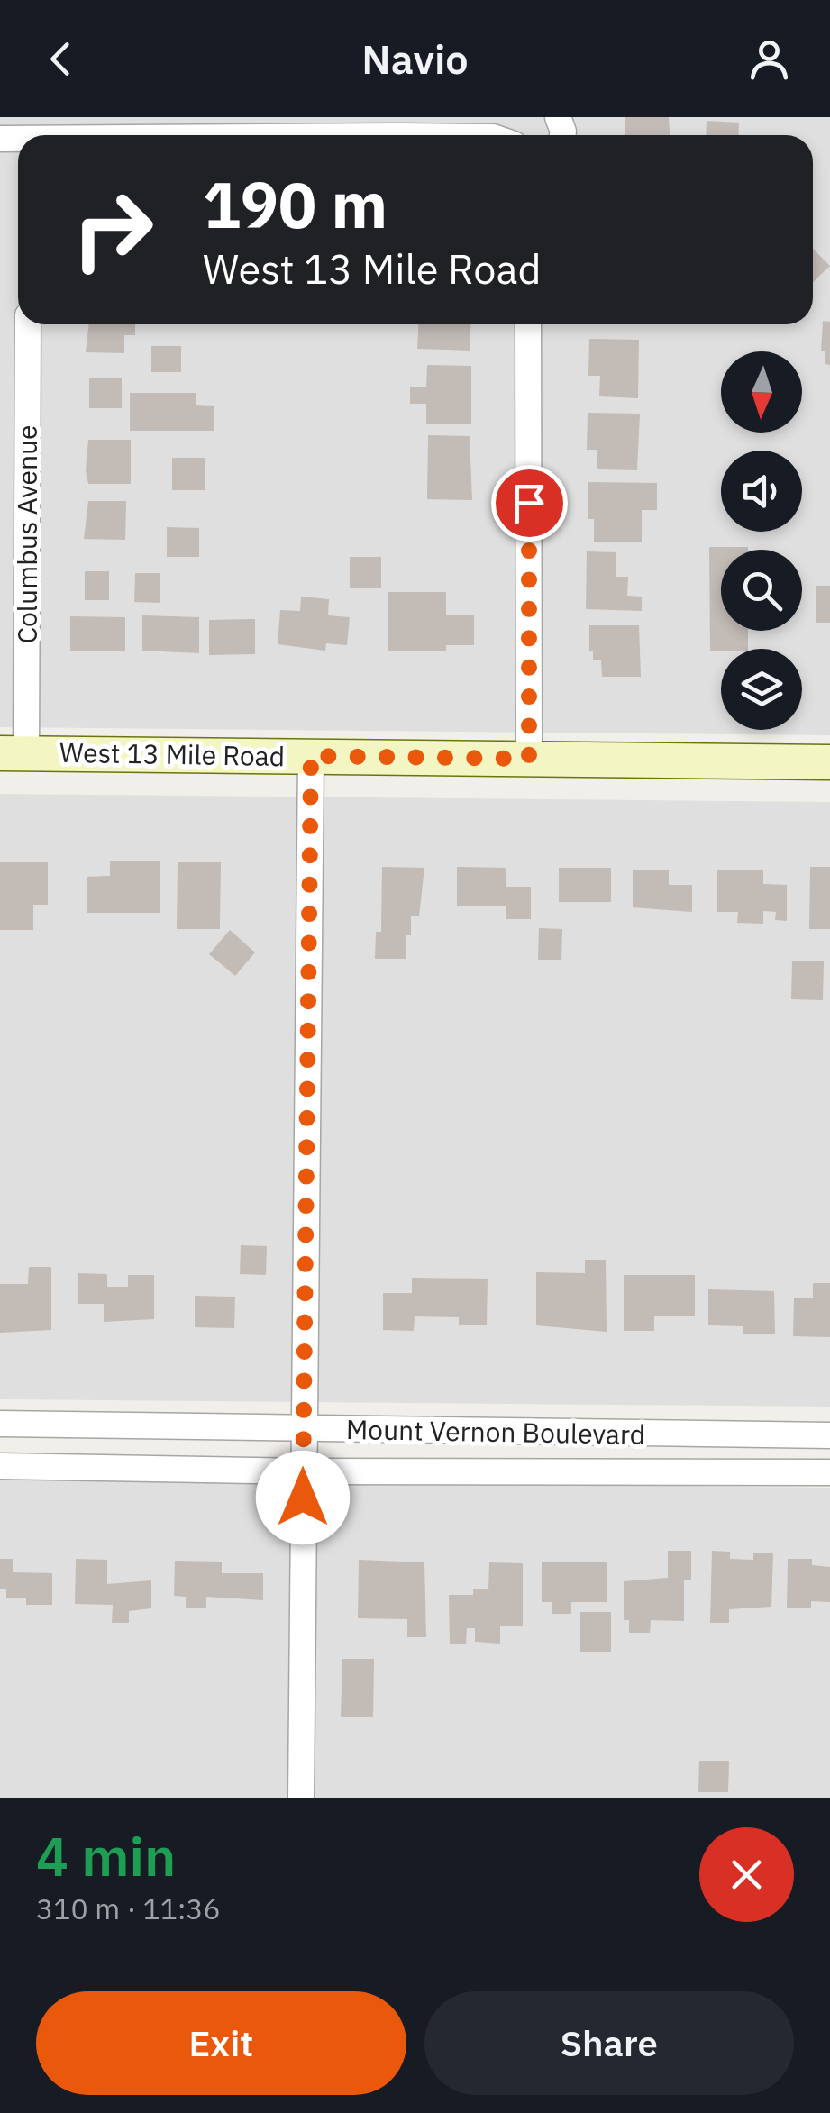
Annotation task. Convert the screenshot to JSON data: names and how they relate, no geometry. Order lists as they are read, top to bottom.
{
  "streets": {
    "main road": ["West 13 Mile Road"],
    "street": ["Columbus Avenue", "Mount Vernon Boulevard"]
  },
  "crossings": [
    ["Columbus Avenue", "West 13 Mile Road"]
  ],
  "north": "bottom",
  "page": {
    "header": "Navio",
    "turn": ["190 m", "West 13 Mile Road"],
    "heading": ["4 min", "310 m · 11:36"],
    "buttons": ["Exit", "Share"]
  }
}
